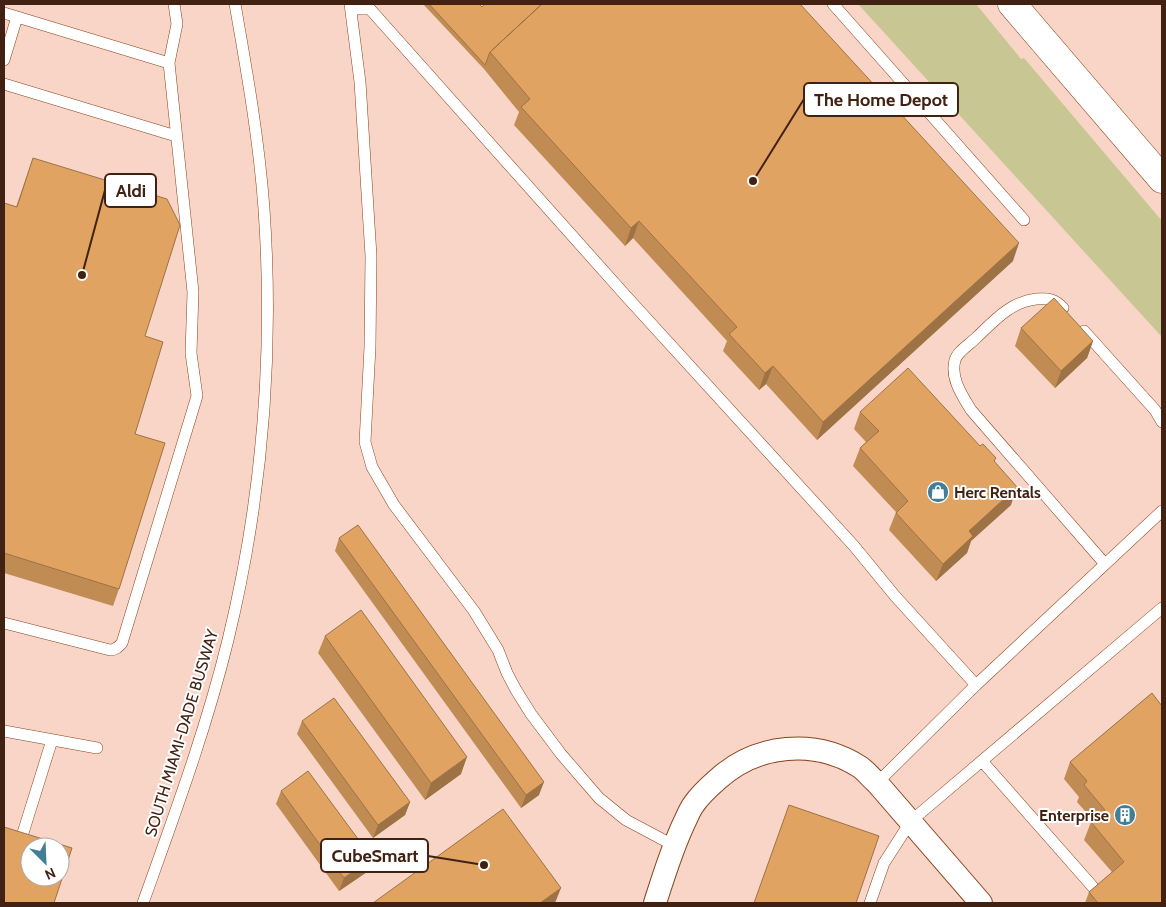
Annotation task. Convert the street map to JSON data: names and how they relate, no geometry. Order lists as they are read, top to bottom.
{
  "streets": {
    "lane": ["SOUTH MIAMI-DADE BUSWAY"]
  },
  "places": {
    "other": ["The Home Depot", "Aldi", "CubeSmart"],
    "shop": ["Herc Rentals"],
    "building": ["Enterprise"]
  },
  "north": "bottom right"
}
